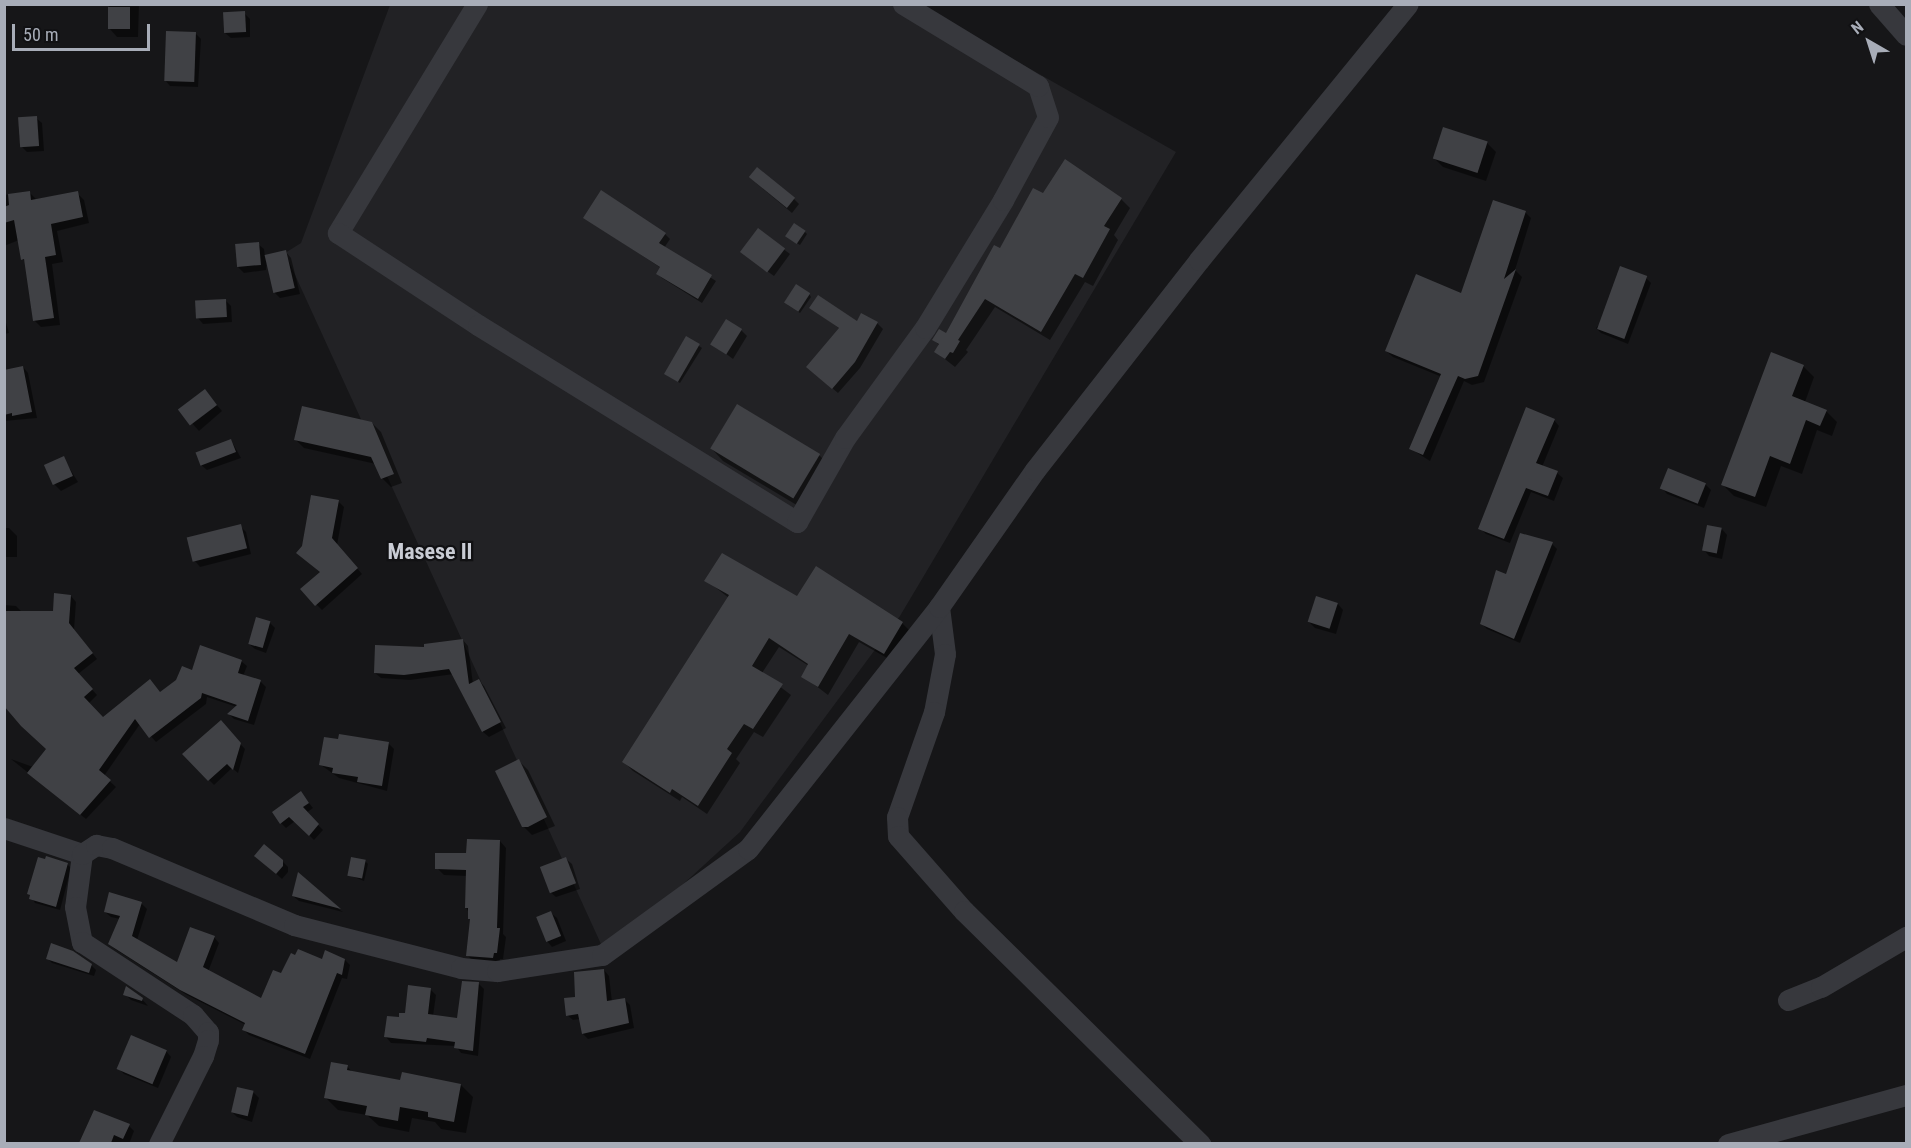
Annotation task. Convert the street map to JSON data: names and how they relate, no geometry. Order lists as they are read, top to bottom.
{
  "districts": ["Masese II"],
  "scale_bar": "50 m",
  "north": "top left"
}
